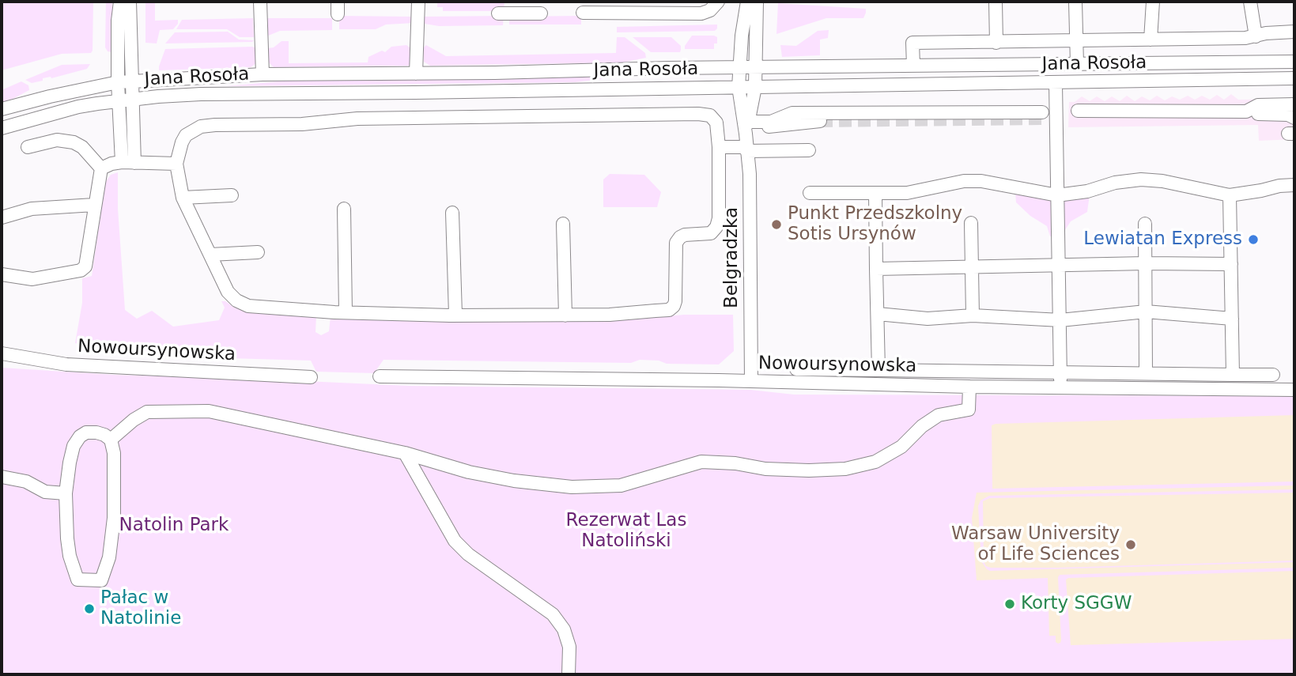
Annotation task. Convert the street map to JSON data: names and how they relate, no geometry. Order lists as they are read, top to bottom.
{
  "streets": {
    "street": ["Jana Rosoła", "Belgradzka", "Nowoursynowska"]
  },
  "crossings": [
    ["Jana Rosoła", "Belgradzka"],
    ["Belgradzka", "Nowoursynowska"]
  ],
  "parks": ["Rezerwat Las Natoliński", "Natolin Park"],
  "places": [
    "Punkt Przedszkolny Sotis Ursynów",
    "Lewiatan Express",
    "Warsaw University of Life Sciences",
    "Korty SGGW",
    "Pałac w Natolinie"
  ]
}
